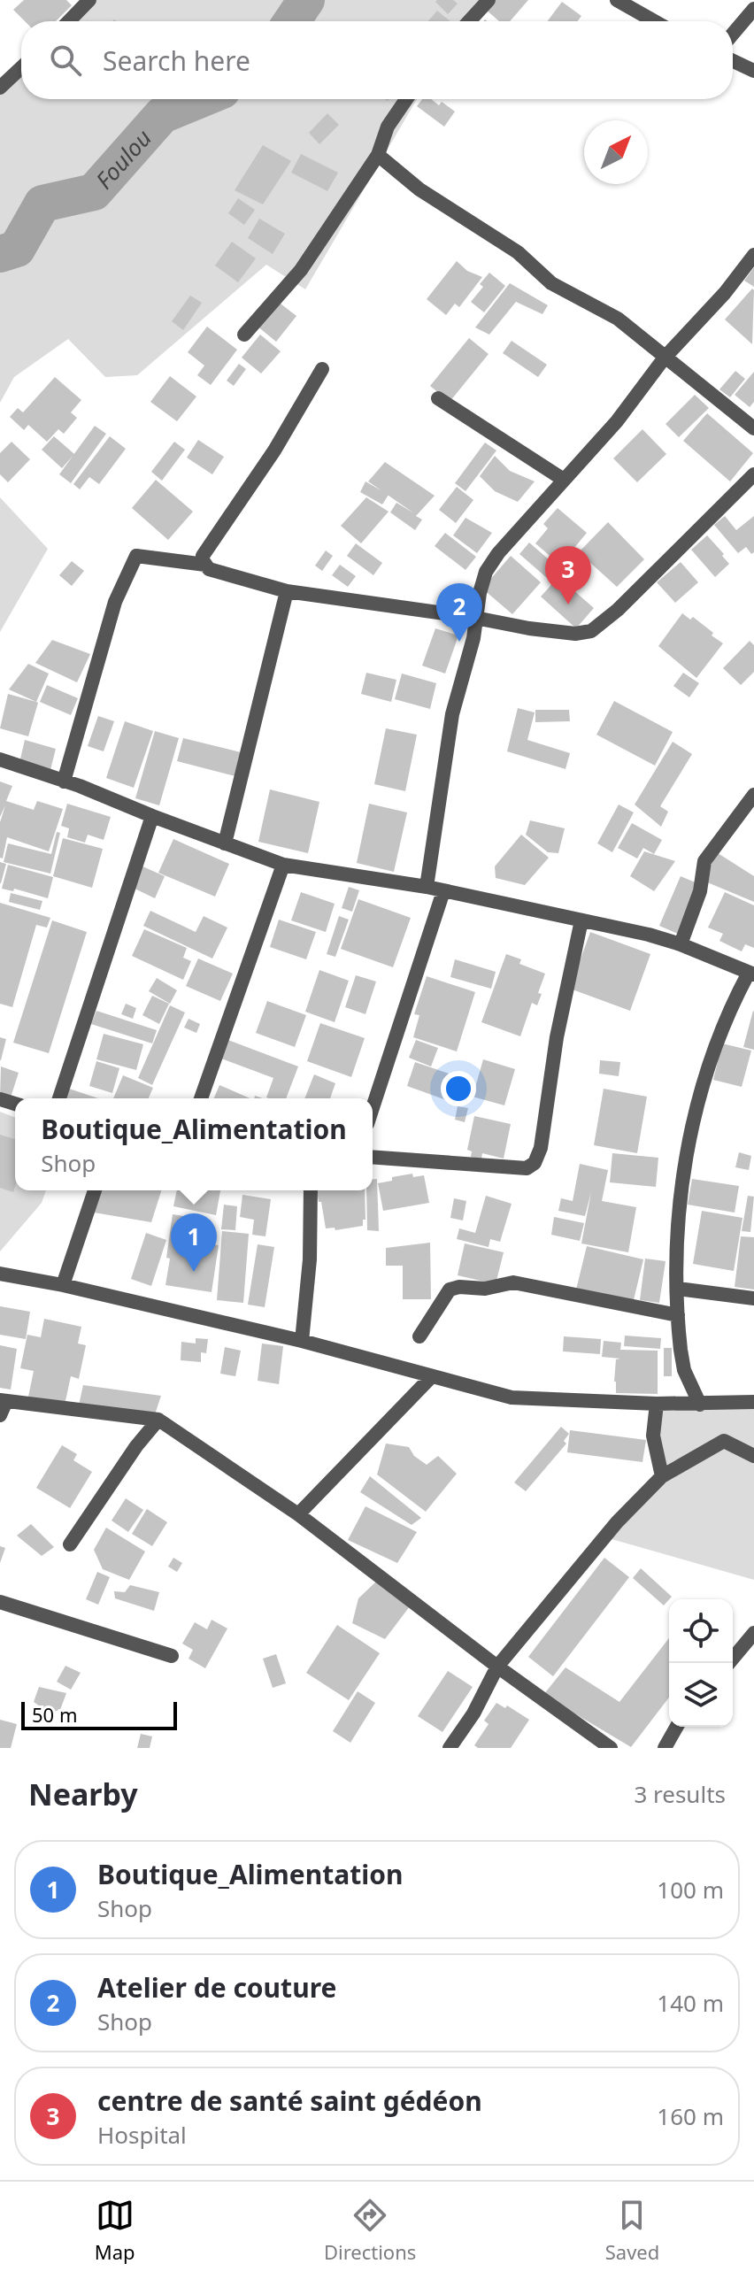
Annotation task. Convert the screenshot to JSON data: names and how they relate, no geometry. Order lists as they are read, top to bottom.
{
  "water": ["Foulou"],
  "scale_bar": "50 m",
  "north": "top right",
  "page": {
    "search": "Search here",
    "pins": ["3", "2", "1"],
    "popup": ["Boutique_Alimentation", "Shop"],
    "scale": "50 m",
    "heading": ["Nearby", "3 results"],
    "list": [
      {
        "mark": "1",
        "name": "Boutique_Alimentation",
        "note": "Shop",
        "value": "100 m"
      },
      {
        "mark": "2",
        "name": "Atelier de couture",
        "note": "Shop",
        "value": "140 m"
      },
      {
        "mark": "3",
        "name": "centre de santé saint gédéon",
        "note": "Hospital",
        "value": "160 m"
      }
    ],
    "nav": ["Map", "Directions", "Saved"]
  }
}
